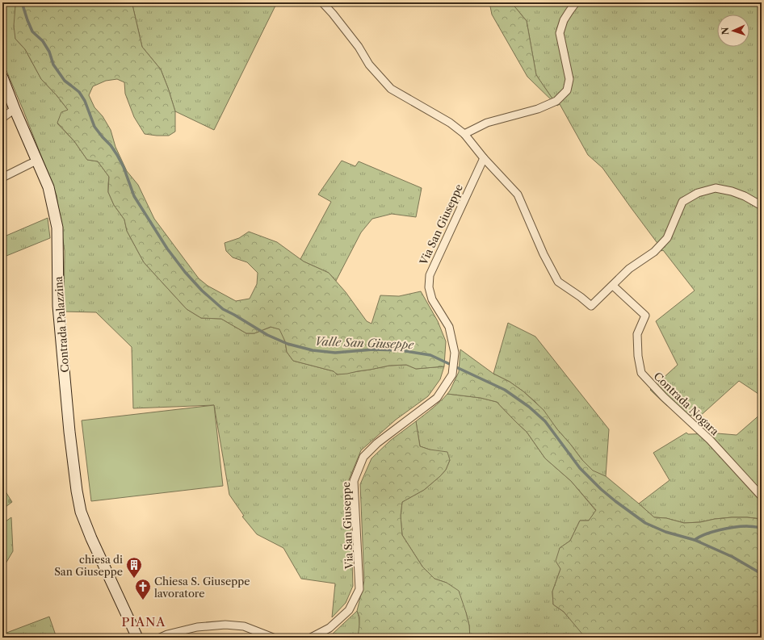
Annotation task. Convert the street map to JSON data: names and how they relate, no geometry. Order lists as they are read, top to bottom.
{
  "streets": {
    "street": ["Via San Giuseppe", "Contrada Palazzina", "Contrada Nogara"]
  },
  "districts": ["PIANA"],
  "water": ["Valle San Giuseppe"],
  "places": {
    "building": ["chiesa di San Giuseppe"],
    "church": ["Chiesa S. Giuseppe lavoratore"]
  },
  "north": "left"
}
